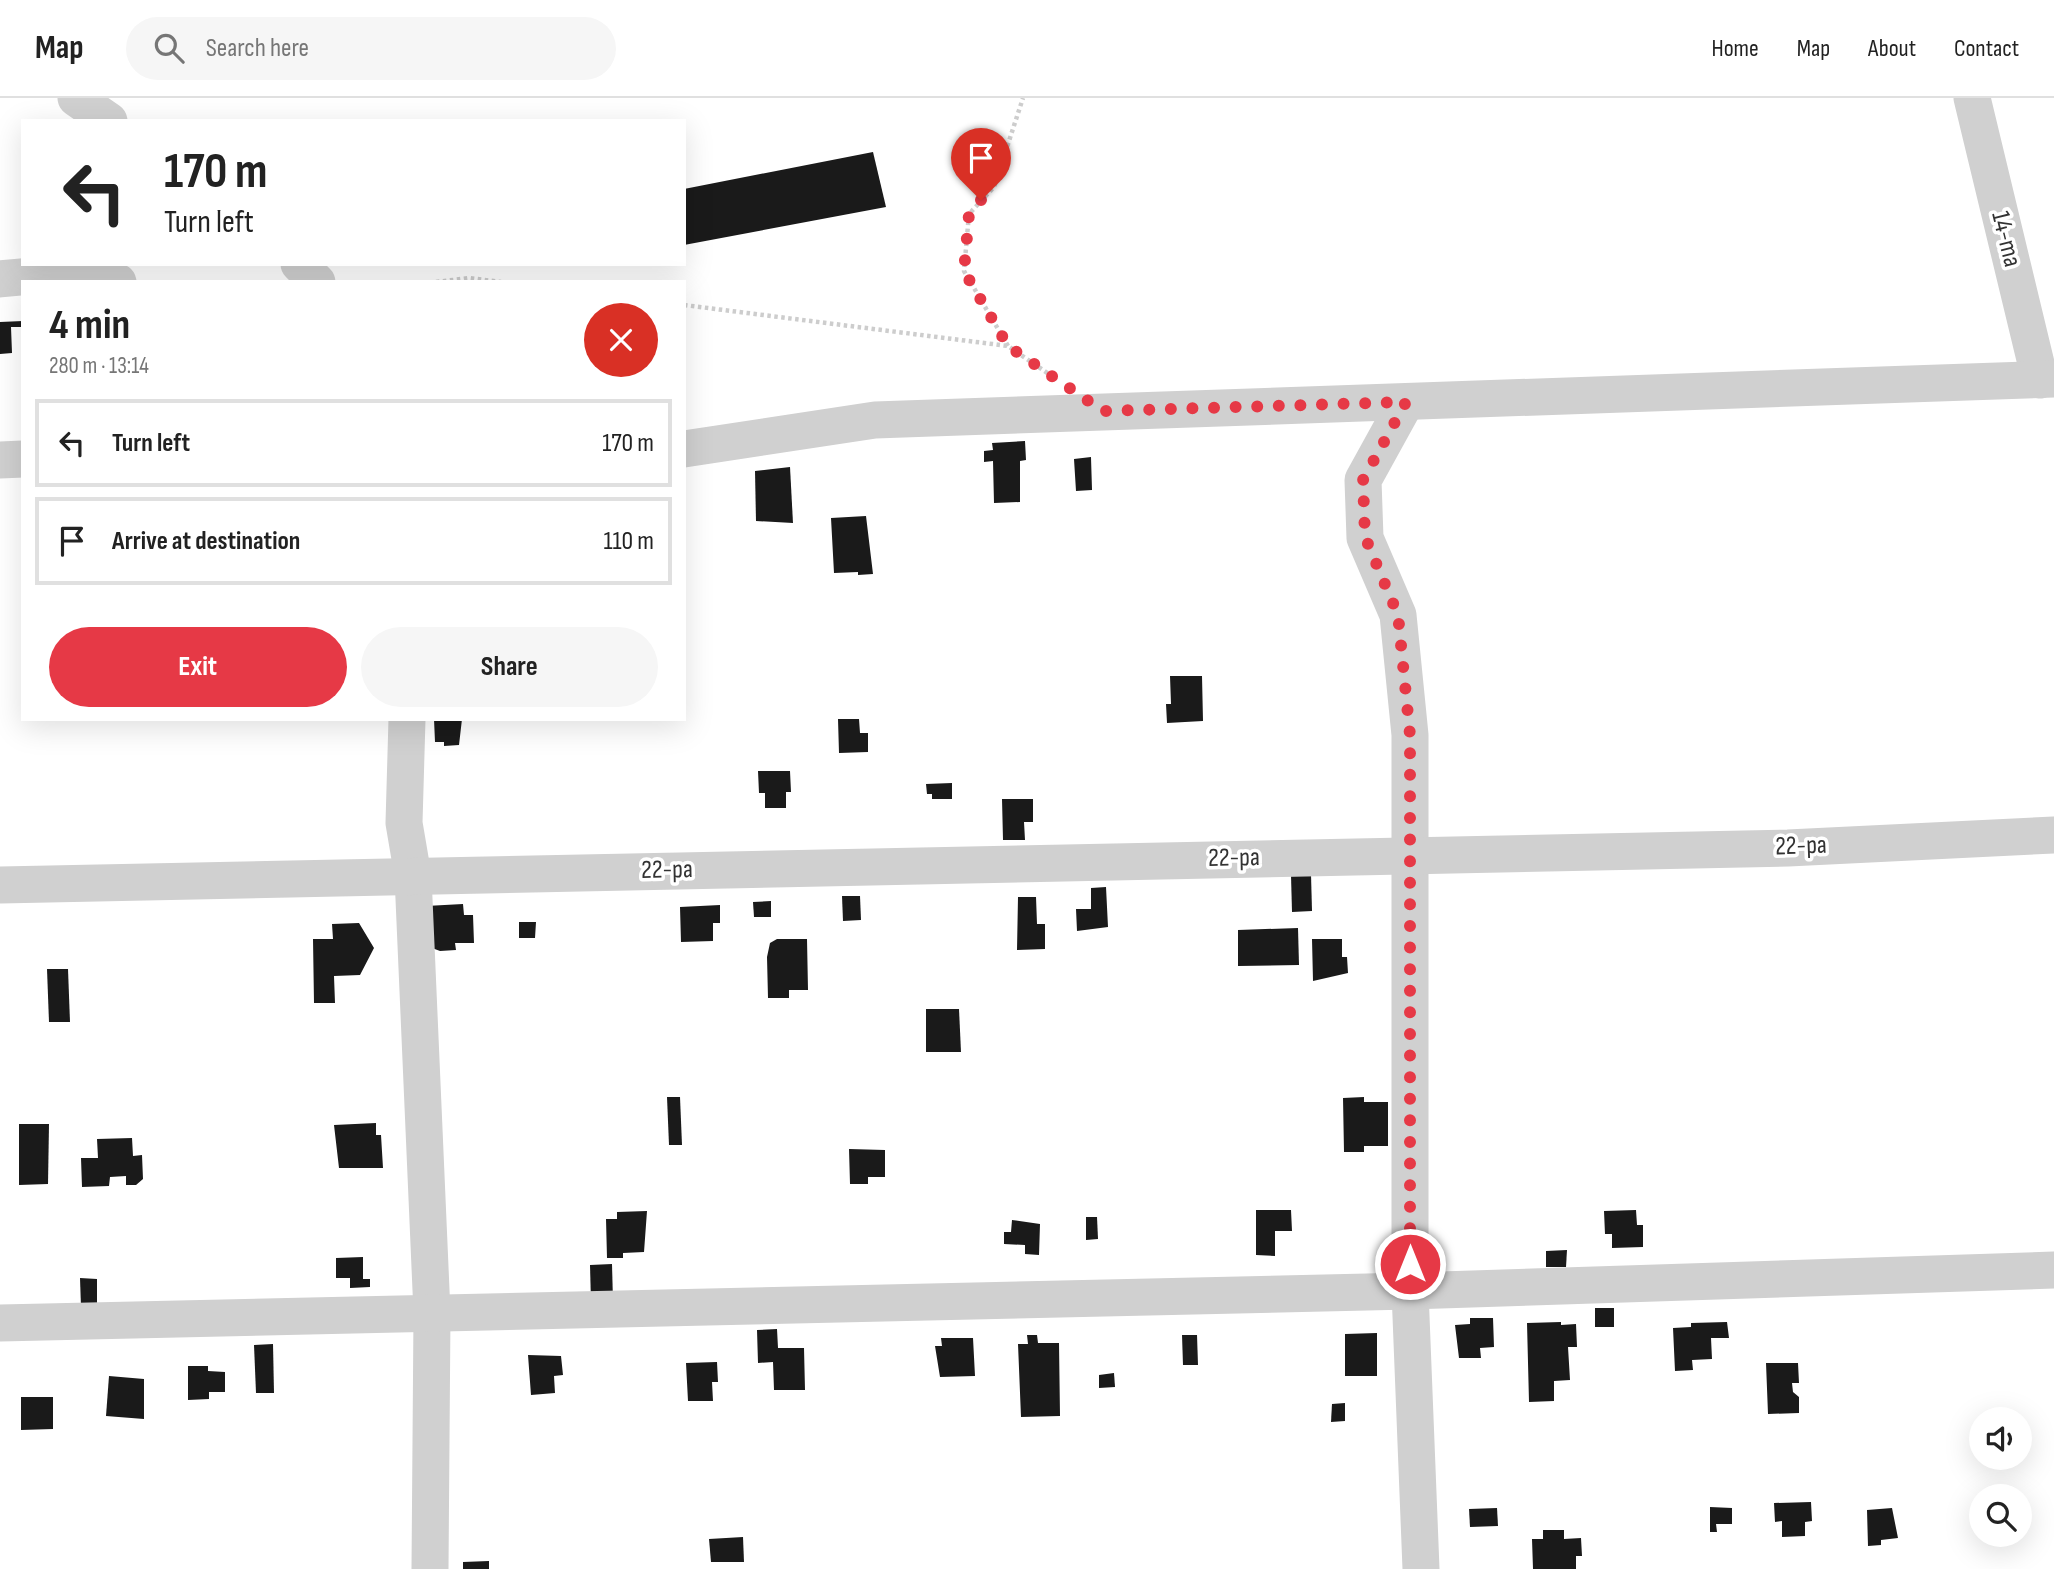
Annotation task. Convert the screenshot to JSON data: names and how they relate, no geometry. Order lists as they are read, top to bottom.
{
  "streets": {
    "street": ["14-та", "22-ра"]
  },
  "page": {
    "header": "Map",
    "search": "Search here",
    "nav": [
      "Home",
      "Map",
      "About",
      "Contact"
    ],
    "turn": ["170 m", "Turn left"],
    "heading": ["4 min", "280 m · 13:14"],
    "list": [
      {
        "name": "Turn left",
        "value": "170 m"
      },
      {
        "name": "Arrive at destination",
        "value": "110 m"
      }
    ],
    "buttons": ["Exit", "Share"]
  }
}
